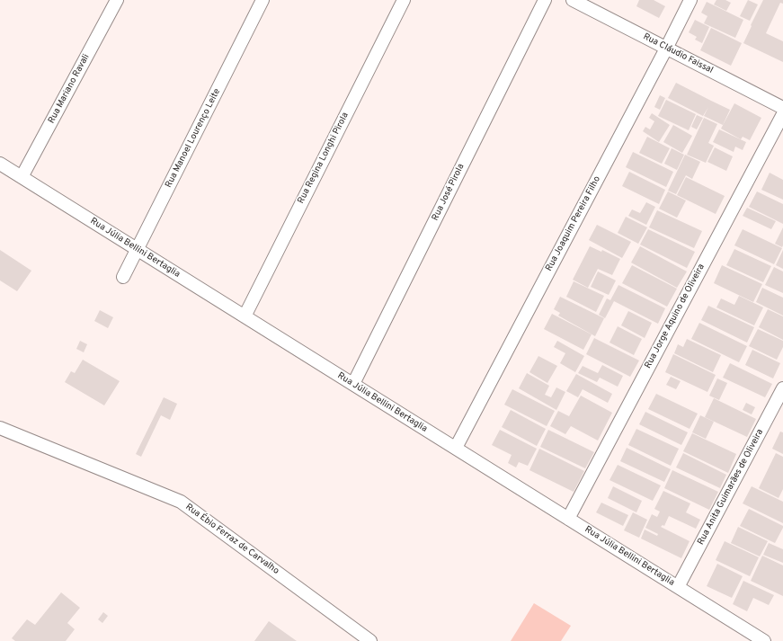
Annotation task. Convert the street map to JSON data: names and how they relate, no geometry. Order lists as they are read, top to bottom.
{
  "streets": {
    "street": [
      "Rua Cláudio Faissal",
      "Rua Mariano Ravali",
      "Rua Manoel Lourenço Leite",
      "Rua Regina Longhi Pirola",
      "Rua José Pirola",
      "Rua Joaquim Pereira Filho",
      "Rua Júlia Bellini Bertaglia",
      "Rua Jorge Aquino de Oliveira",
      "Rua Anita Guimarães de Oliveira",
      "Rua Ébio Ferraz de Carvalho"
    ]
  },
  "crossings": [
    ["Rua Cláudio Faissal", "Rua Joaquim Pereira Filho"],
    ["Rua Mariano Ravali", "Rua Júlia Bellini Bertaglia"],
    ["Rua Manoel Lourenço Leite", "Rua Júlia Bellini Bertaglia"],
    ["Rua Regina Longhi Pirola", "Rua Júlia Bellini Bertaglia"],
    ["Rua José Pirola", "Rua Júlia Bellini Bertaglia"],
    ["Rua Joaquim Pereira Filho", "Rua Júlia Bellini Bertaglia"],
    ["Rua Júlia Bellini Bertaglia", "Rua Jorge Aquino de Oliveira"],
    ["Rua Júlia Bellini Bertaglia", "Rua Anita Guimarães de Oliveira"]
  ]
}
